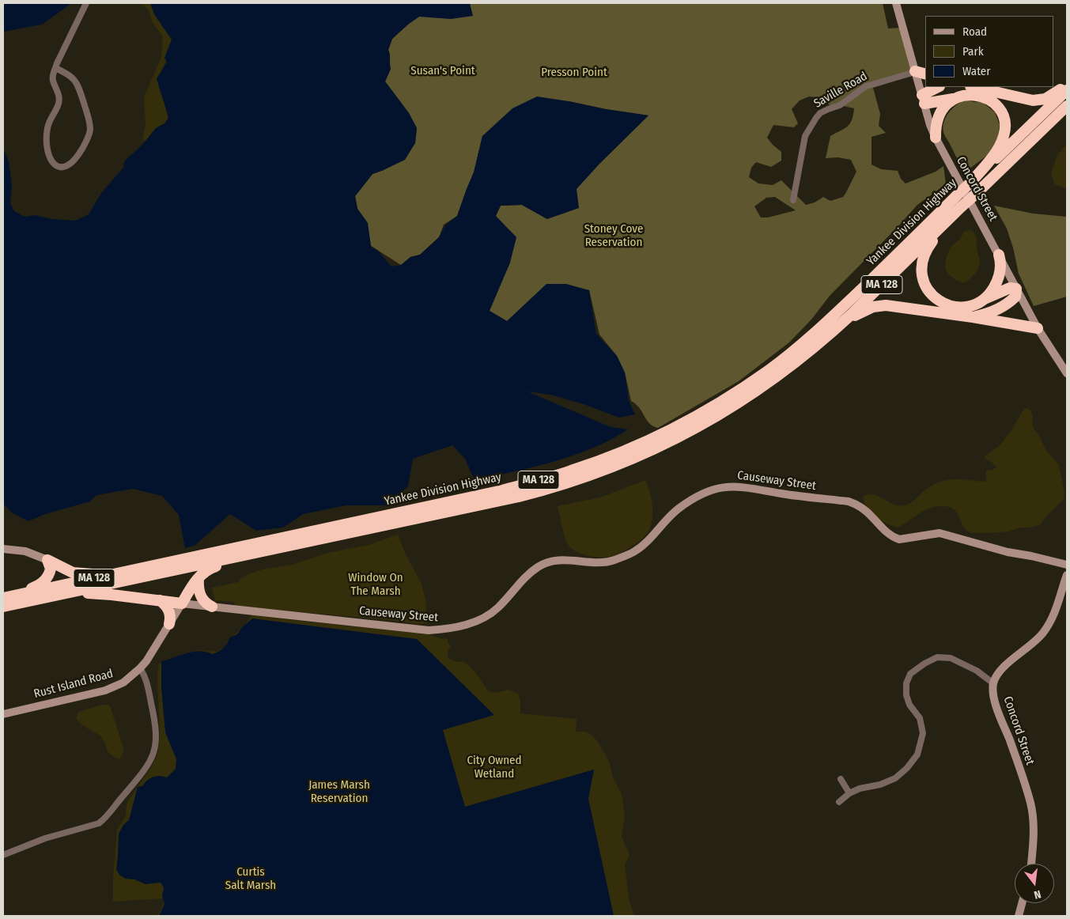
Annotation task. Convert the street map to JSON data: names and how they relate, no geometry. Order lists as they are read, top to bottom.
{
  "streets": {
    "highway": ["Yankee Division Highway", "MA 128"],
    "street": [
      "Saville Road",
      "Concord Street",
      "Causeway Street",
      "Rust Island Road"
    ]
  },
  "crossings": [
    ["Saville Road", "Concord Street"],
    ["Causeway Street", "Rust Island Road"]
  ],
  "parks": [
    "Susan's Point",
    "Presson Point",
    "Stoney Cove Reservation",
    "Window On The Marsh",
    "City Owned Wetland",
    "James Marsh Reservation",
    "Curtis Salt Marsh"
  ],
  "legend": ["Road", "Park", "Water"],
  "north": "bottom"
}
